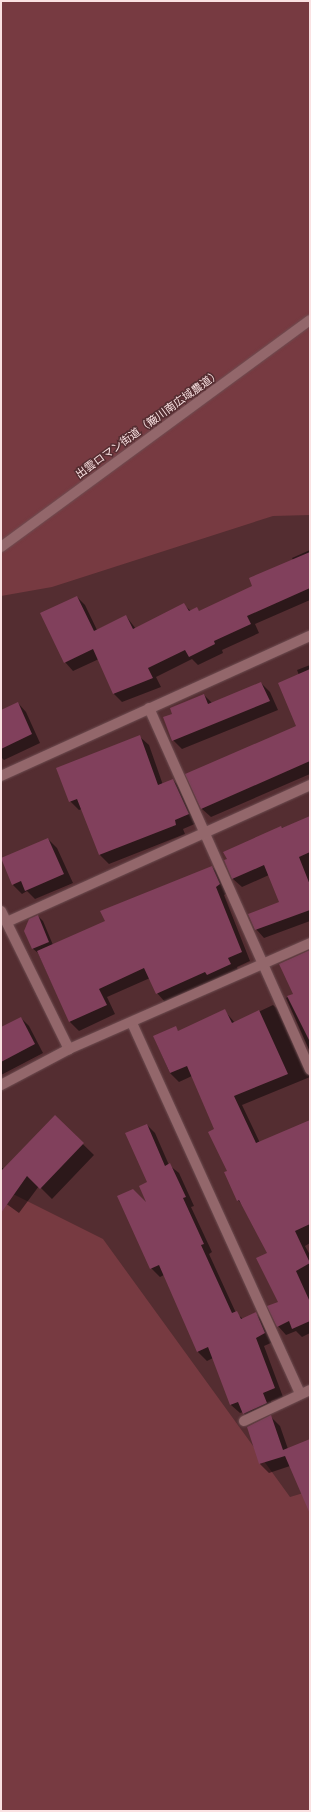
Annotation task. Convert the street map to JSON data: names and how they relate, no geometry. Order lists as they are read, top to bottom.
{
  "streets": {
    "street": ["出雲ロマン街道（簸川南広域農道）"]
  }
}
